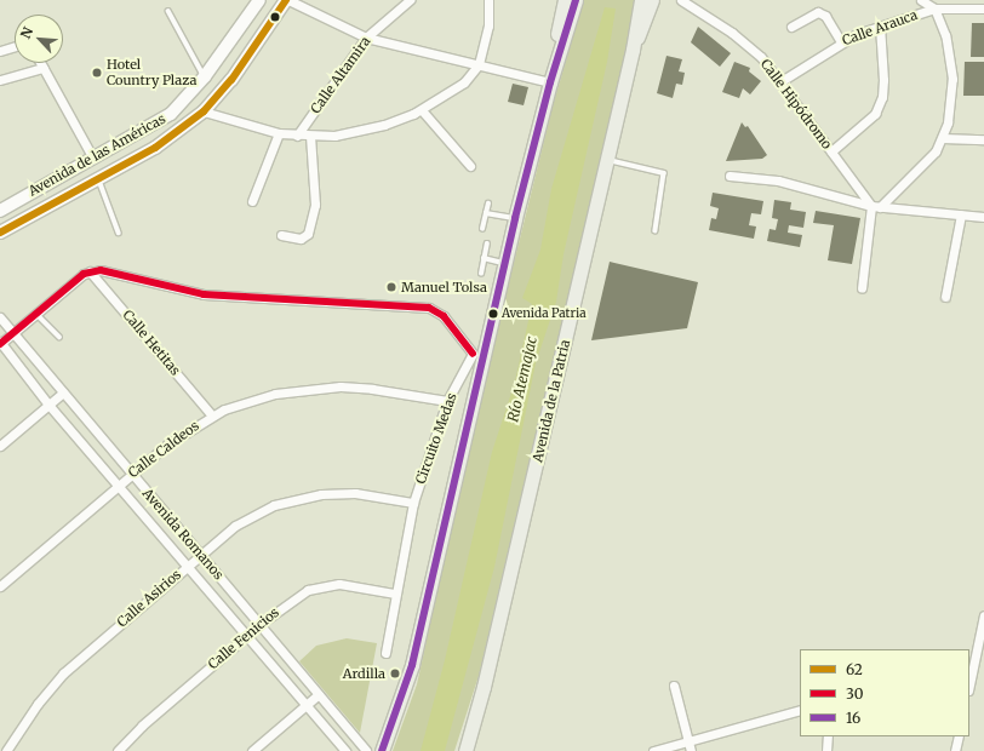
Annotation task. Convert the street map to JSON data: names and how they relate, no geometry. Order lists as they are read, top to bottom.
{
  "streets": {
    "main road": ["Avenida de las Américas", "Avenida de la Patria"],
    "street": [
      "Calle Arauca",
      "Calle Altamira",
      "Calle Hipódromo",
      "Calle Hetitas",
      "Circuito Medas",
      "Calle Caldeos",
      "Avenida Romanos",
      "Calle Asirios",
      "Calle Fenicios"
    ]
  },
  "crossings": [
    ["Calle Arauca", "Calle Hipódromo"],
    ["Calle Hetitas", "Calle Caldeos"],
    ["Circuito Medas", "Calle Caldeos"],
    ["Circuito Medas", "Calle Asirios"],
    ["Circuito Medas", "Calle Fenicios"],
    ["Calle Caldeos", "Avenida Romanos"],
    ["Avenida Romanos", "Calle Asirios"],
    ["Avenida Romanos", "Calle Fenicios"]
  ],
  "water": ["Río Atemajac"],
  "places": [
    "Hotel Country Plaza",
    "Manuel Tolsa",
    "Avenida Patria",
    "Ardilla"
  ],
  "lines": ["transit line 62", "transit line 16", "transit line 30"],
  "legend": ["62", "30", "16"],
  "north": "top left"
}
